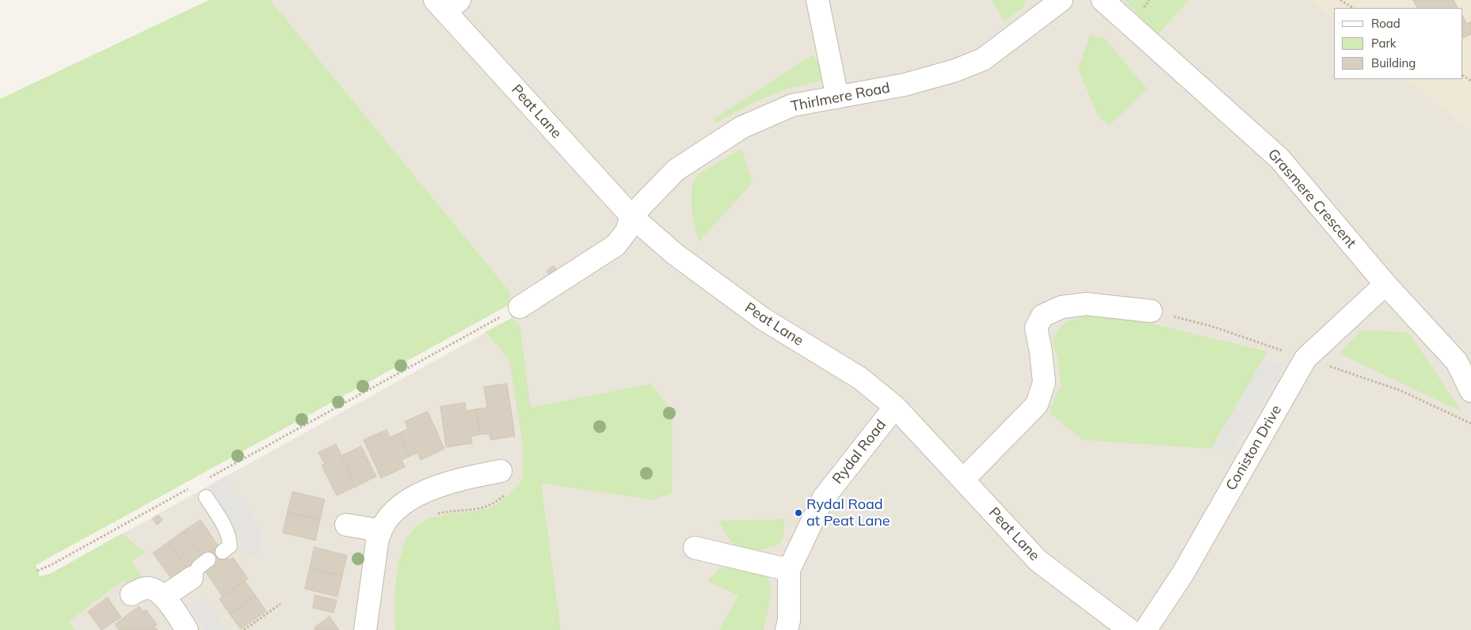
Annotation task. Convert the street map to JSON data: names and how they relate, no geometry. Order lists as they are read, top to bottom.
{
  "streets": {
    "street": [
      "Thirlmere Road",
      "Peat Lane",
      "Grasmere Crescent",
      "Coniston Drive",
      "Rydal Road"
    ]
  },
  "crossings": [
    ["Thirlmere Road", "Peat Lane"],
    ["Peat Lane", "Rydal Road"],
    ["Grasmere Crescent", "Coniston Drive"]
  ],
  "places": ["Rydal Road at Peat Lane"],
  "legend": ["Road", "Park", "Building"]
}
